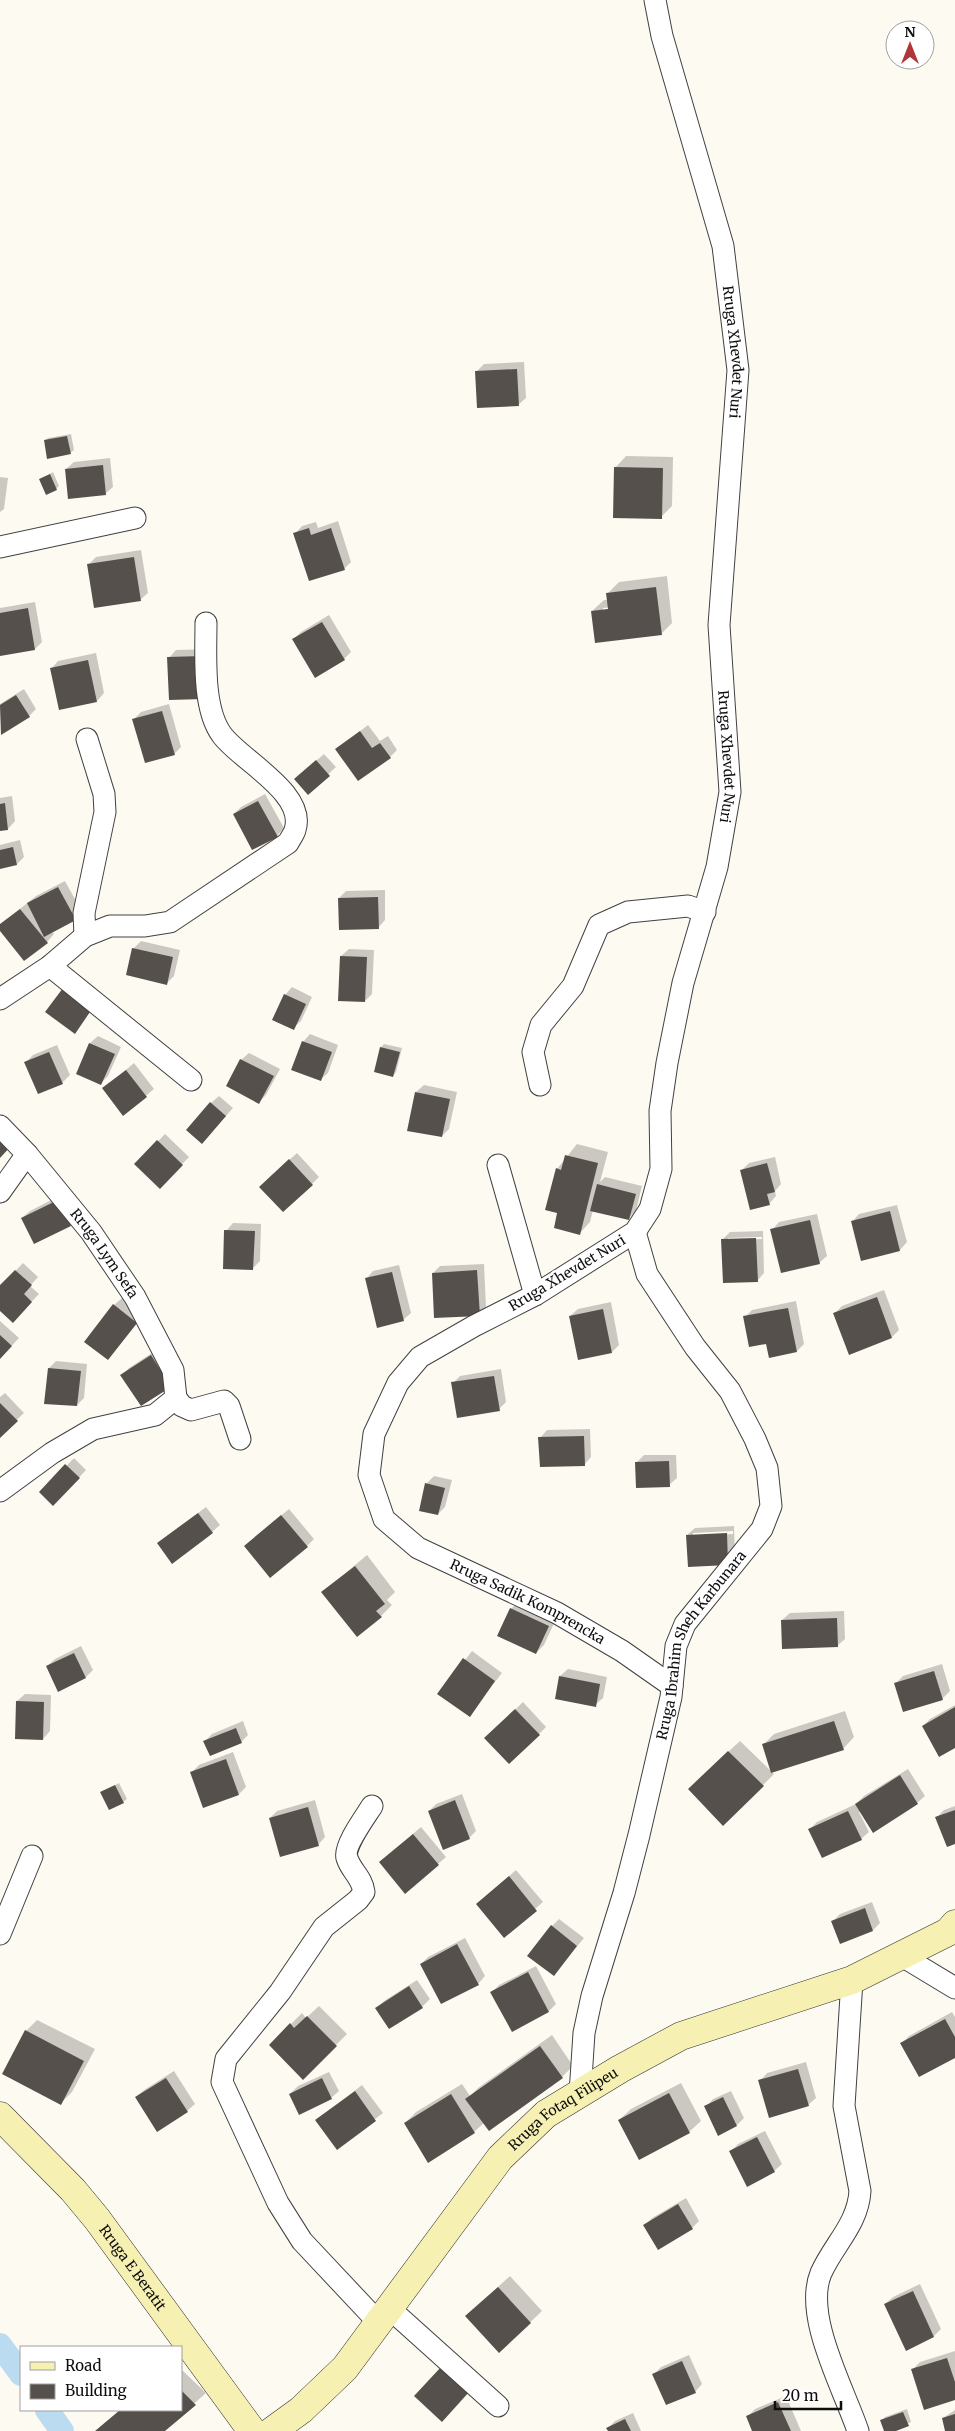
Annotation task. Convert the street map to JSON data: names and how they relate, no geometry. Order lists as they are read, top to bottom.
{
  "streets": {
    "main road": ["Rruga Fotaq Filipeu", "Rruga E Beratit"],
    "street": [
      "Rruga Xhevdet Nuri",
      "Rruga Lym Sefa",
      "Rruga Sadik Komprencka",
      "Rruga Ibrahim Sheh Karbunara"
    ]
  },
  "crossings": [
    ["Rruga Xhevdet Nuri", "Rruga Sadik Komprencka"],
    ["Rruga Xhevdet Nuri", "Rruga Ibrahim Sheh Karbunara"],
    ["Rruga Sadik Komprencka", "Rruga Ibrahim Sheh Karbunara"],
    ["Rruga Ibrahim Sheh Karbunara", "Rruga Fotaq Filipeu"]
  ],
  "legend": ["Road", "Building"],
  "scale_bar": "20 m",
  "north": "top"
}
